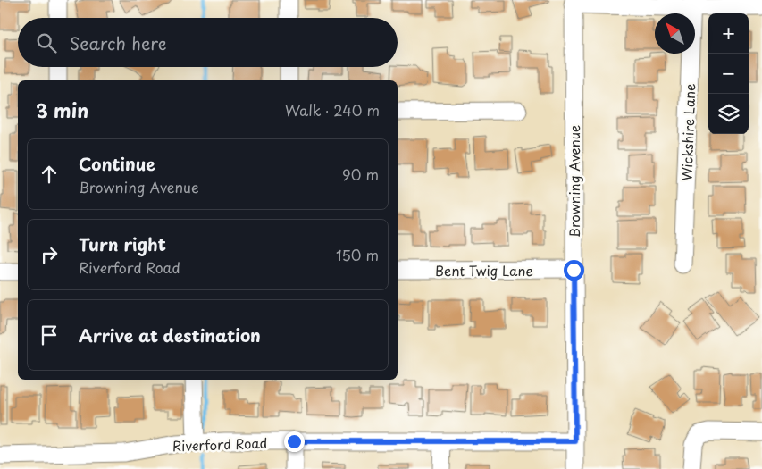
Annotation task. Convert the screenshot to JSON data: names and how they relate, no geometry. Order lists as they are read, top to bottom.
{
  "streets": {
    "street": [
      "Wickshire Lane",
      "Browning Avenue",
      "Bent Twig Lane",
      "Riverford Road"
    ]
  },
  "crossings": [
    ["Browning Avenue", "Bent Twig Lane"],
    ["Browning Avenue", "Riverford Road"]
  ],
  "north": "top left",
  "page": {
    "map_buttons": ["+", "−"],
    "search": "Search here",
    "heading": ["3 min", "Walk · 240 m"],
    "list": [
      ["Continue", "Browning Avenue", "90 m"],
      ["Turn right", "Riverford Road", "150 m"],
      "Arrive at destination"
    ]
  }
}
